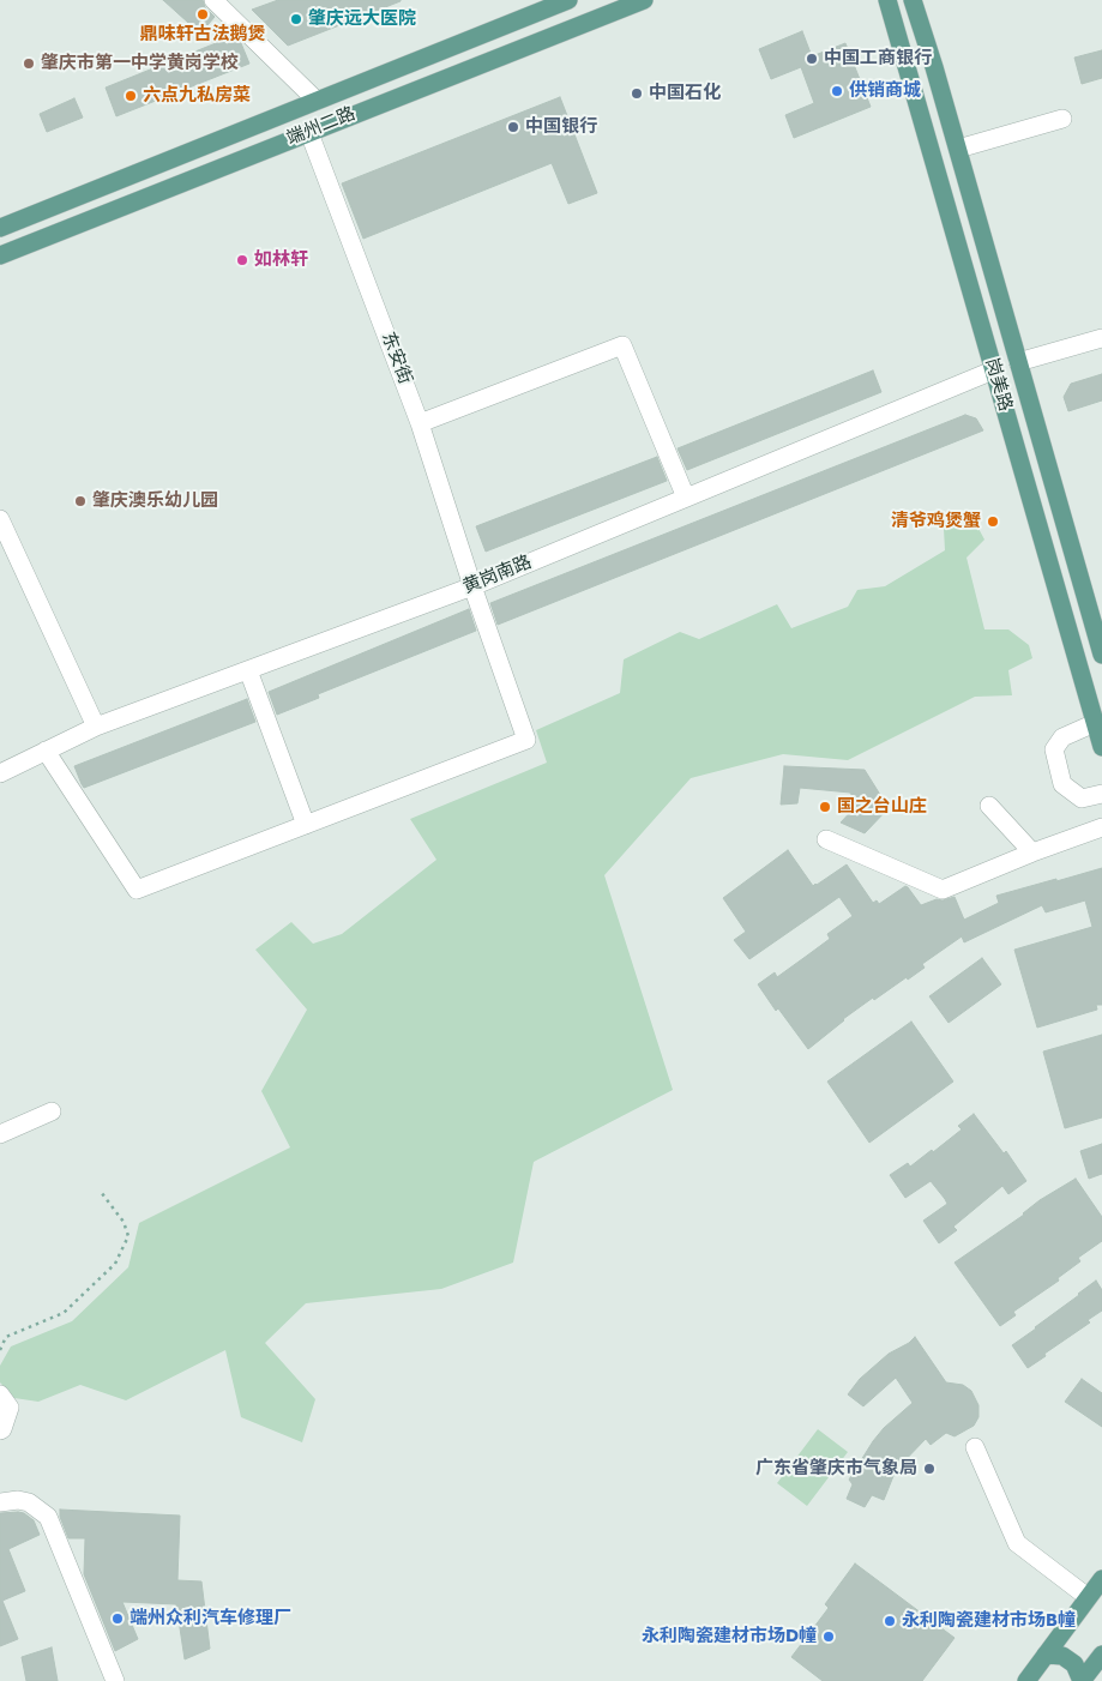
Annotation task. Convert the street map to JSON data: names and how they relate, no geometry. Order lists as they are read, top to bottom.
{
  "streets": {
    "main road": ["端州二路", "岗美路"],
    "street": ["东安街", "黄岗南路"]
  },
  "crossings": [
    ["端州二路", "东安街"],
    ["东安街", "黄岗南路"],
    ["岗美路", "黄岗南路"]
  ],
  "places": [
    "鼎味轩古法鹅煲",
    "肇庆远大医院",
    "中国工商银行",
    "肇庆市第一中学黄岗学校",
    "供销商城",
    "中国石化",
    "六点九私房菜",
    "中国银行",
    "如林轩",
    "肇庆澳乐幼儿园",
    "清爷鸡煲蟹",
    "国之台山庄",
    "广东省肇庆市气象局",
    "端州众利汽车修理厂",
    "永利陶瓷建材市场B幢",
    "永利陶瓷建材市场D幢"
  ]
}
